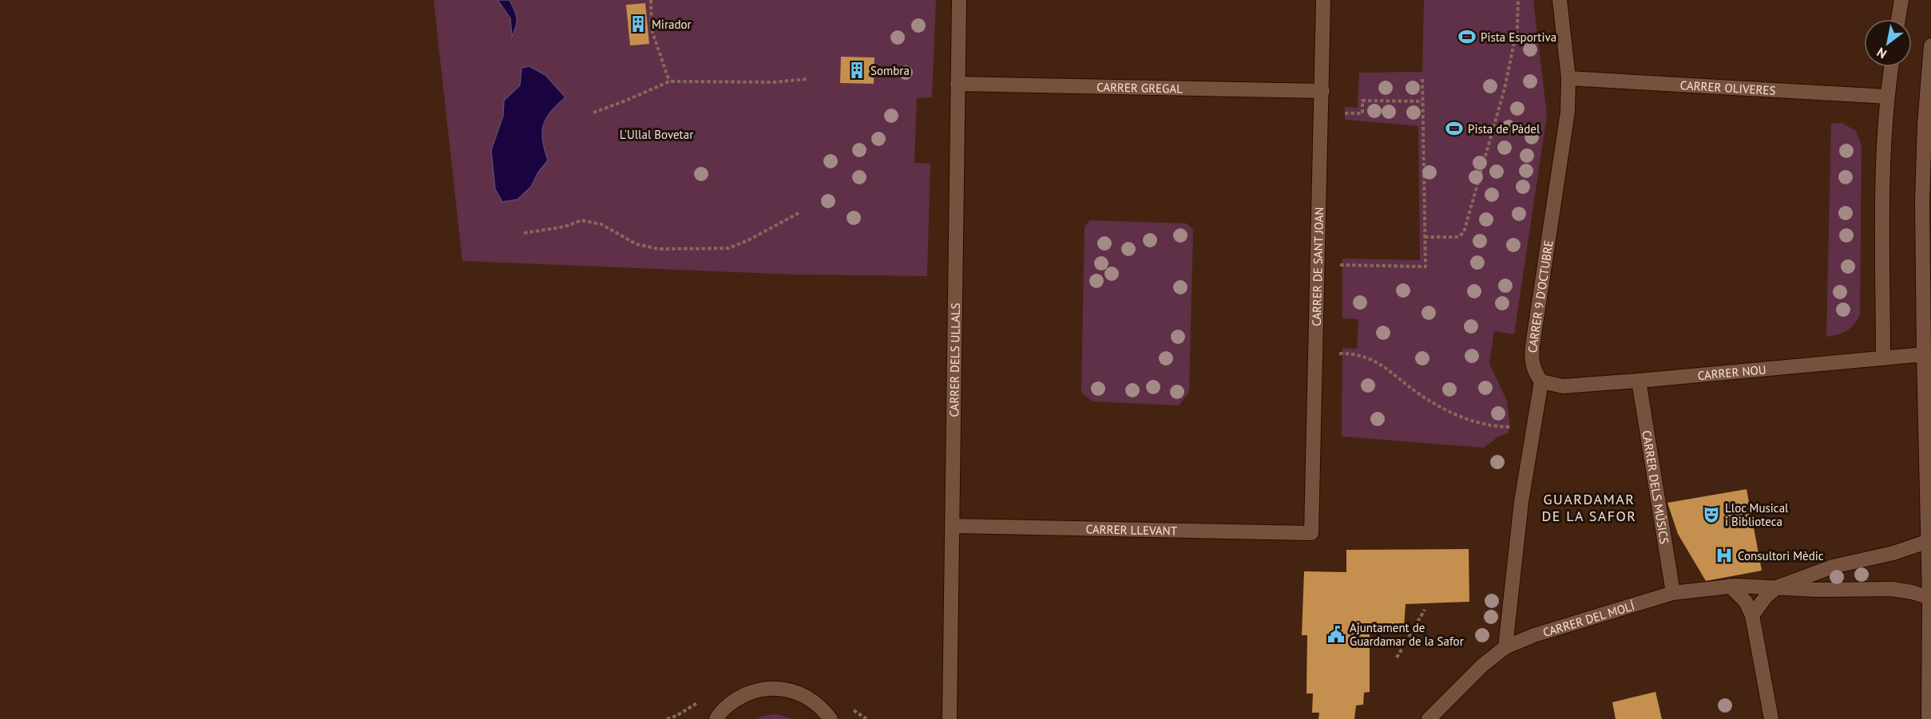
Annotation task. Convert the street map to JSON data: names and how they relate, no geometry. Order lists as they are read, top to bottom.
{
  "streets": {
    "street": [
      "CARRER GREGAL",
      "CARRER OLIVERES",
      "CARRER DE SANT JOAN",
      "CARRER 9 D'OCTUBRE",
      "CARRER DELS ULLALS",
      "CARRER NOU",
      "CARRER DELS MÚSICS",
      "CARRER LLEVANT",
      "CARRER DEL MOLÍ"
    ]
  },
  "crossings": [
    ["CARRER GREGAL", "CARRER DE SANT JOAN"],
    ["CARRER GREGAL", "CARRER DELS ULLALS"],
    ["CARRER OLIVERES", "CARRER 9 D'OCTUBRE"],
    ["CARRER DE SANT JOAN", "CARRER LLEVANT"],
    ["CARRER 9 D'OCTUBRE", "CARRER NOU"],
    ["CARRER DELS ULLALS", "CARRER LLEVANT"],
    ["CARRER NOU", "CARRER DELS MÚSICS"],
    ["CARRER DELS MÚSICS", "CARRER DEL MOLÍ"]
  ],
  "districts": ["GUARDAMAR DE LA SAFOR"],
  "parks": ["L'Ullal Bovetar"],
  "places": {
    "building": ["Mirador", "Sombra"],
    "sports": ["Pista Esportiva", "Pista de Pàdel"],
    "theatre": ["Lloc Musical i Biblioteca"],
    "hospital": ["Consultori Mèdic"],
    "public building": ["Ajuntament de Guardamar de la Safor"]
  },
  "north": "bottom left"
}
